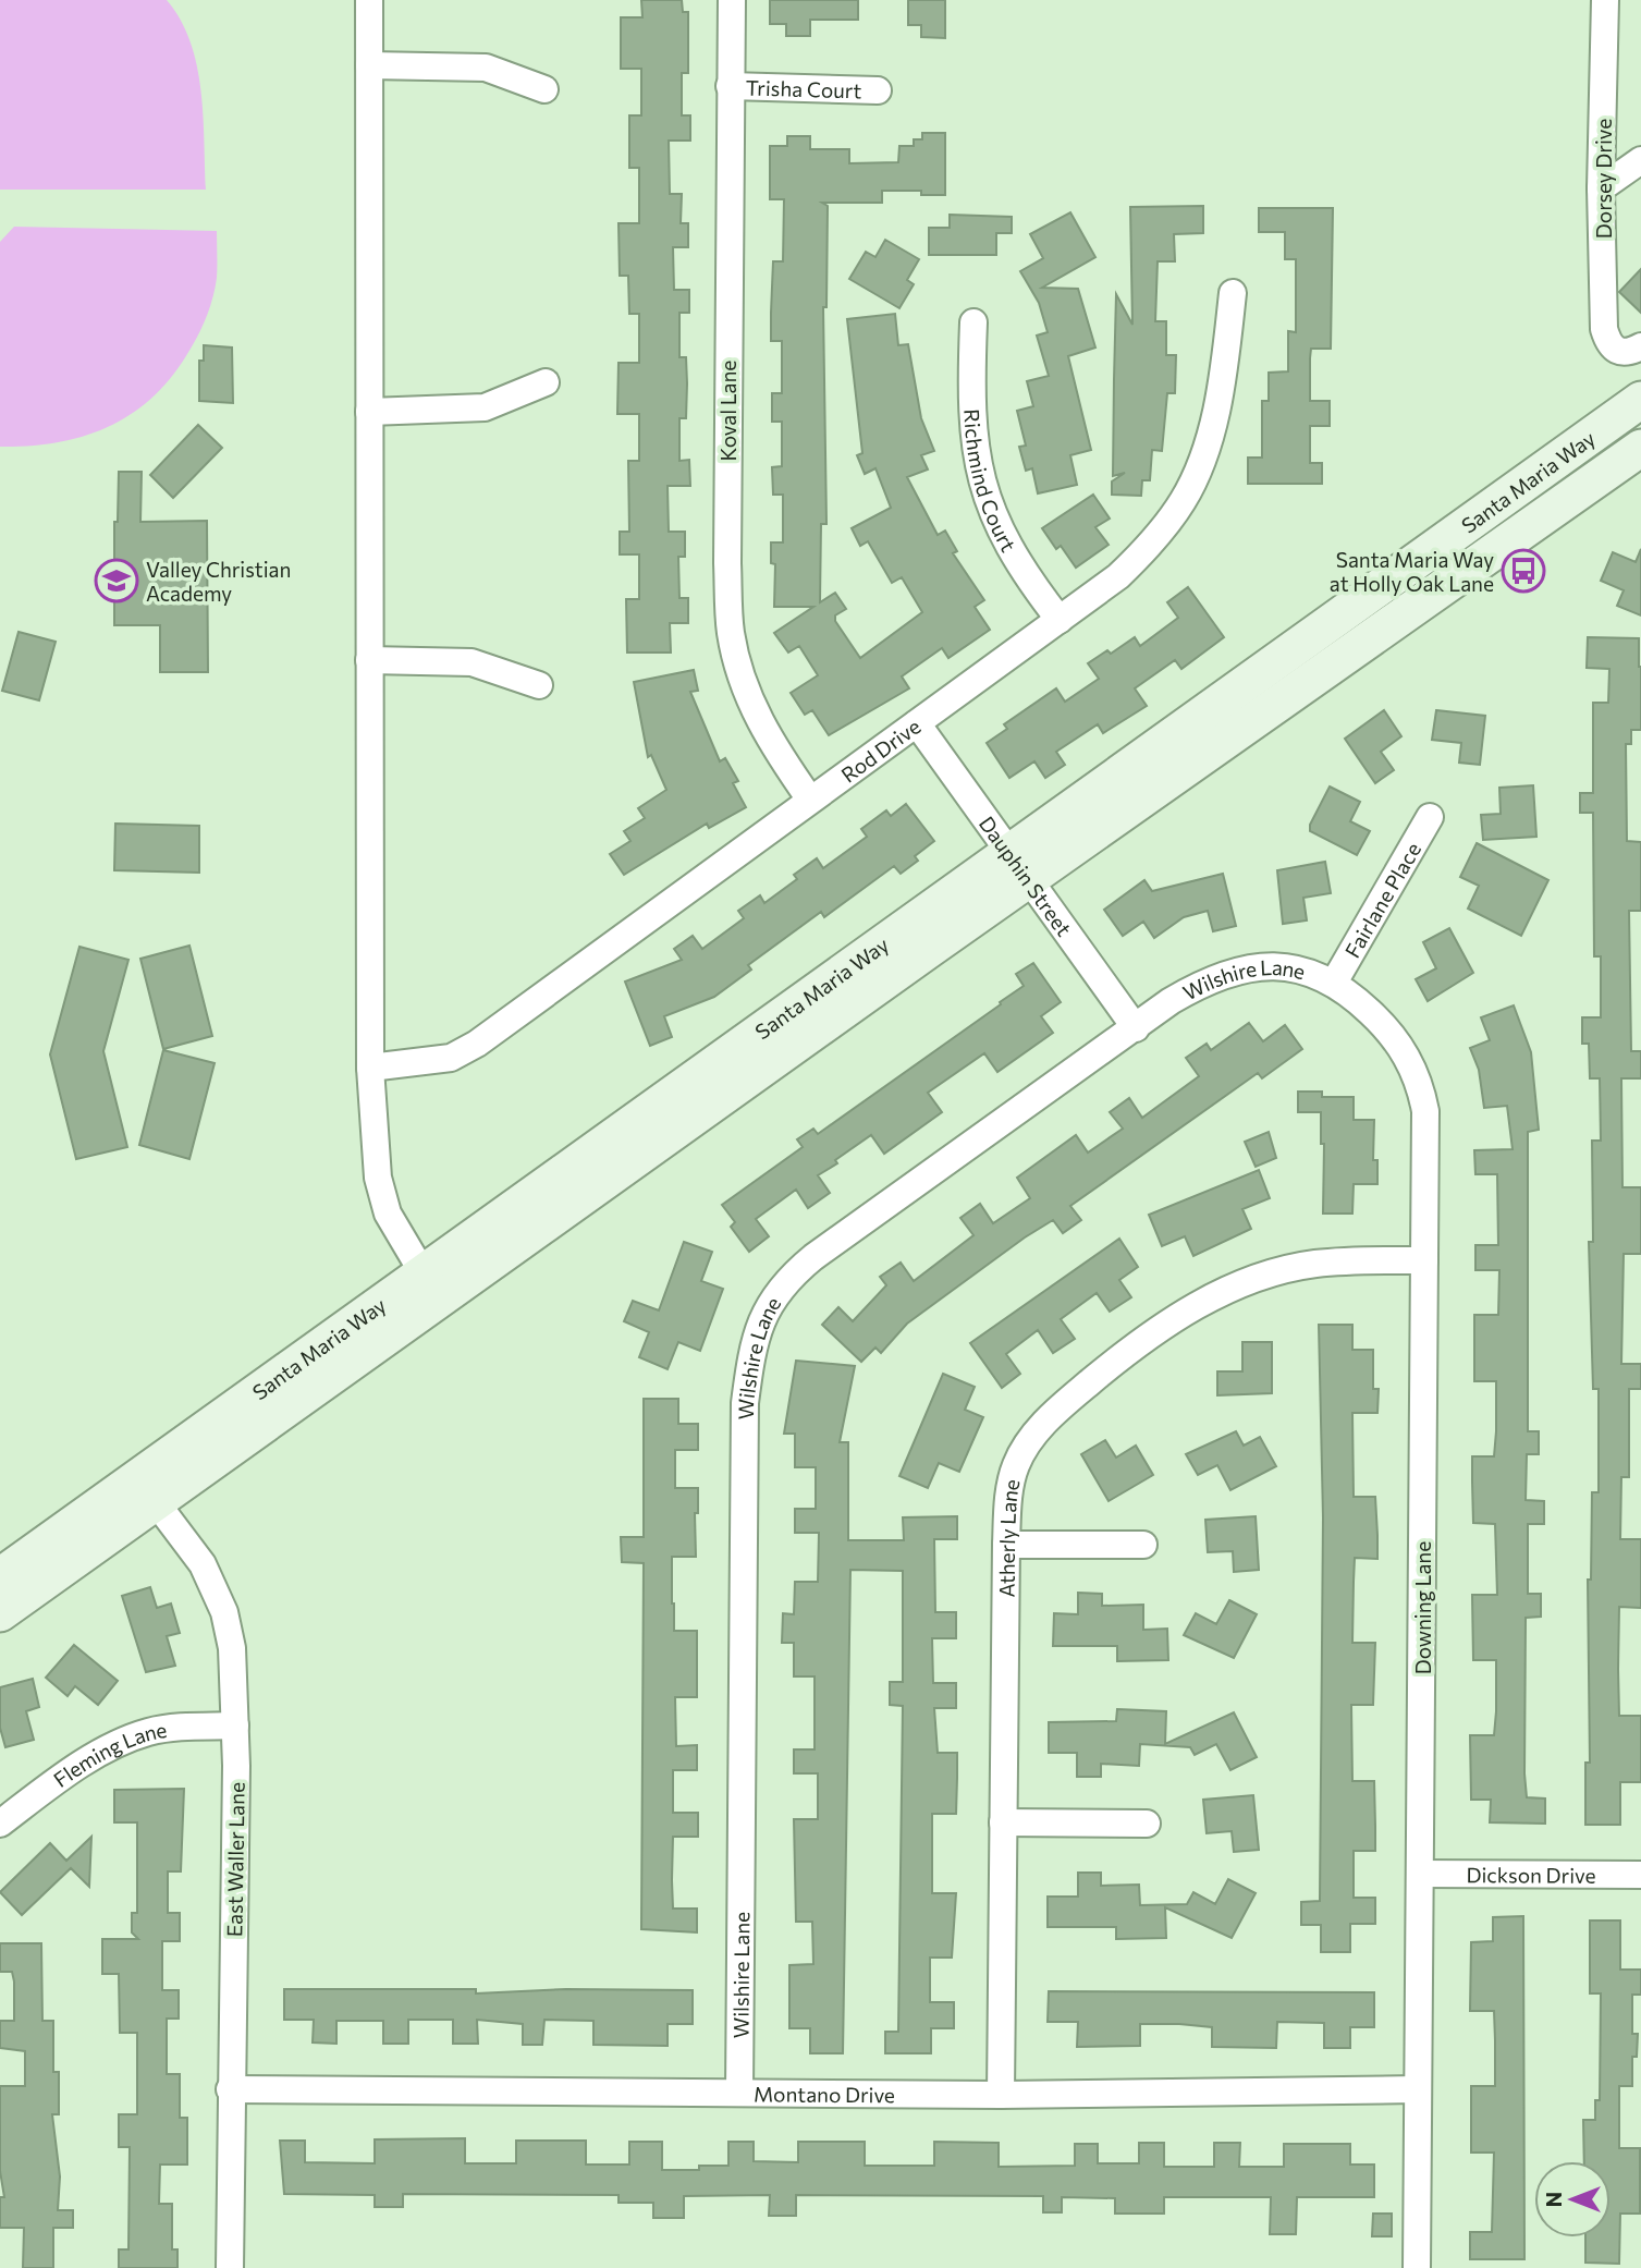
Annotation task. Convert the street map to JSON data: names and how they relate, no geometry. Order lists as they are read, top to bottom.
{
  "streets": {
    "main road": ["Santa Maria Way"],
    "street": [
      "Trisha Court",
      "Dorsey Drive",
      "Koval Lane",
      "Richmind Court",
      "Rod Drive",
      "Dauphin Street",
      "Fairlane Place",
      "Wilshire Lane",
      "Atherly Lane",
      "Downing Lane",
      "Fleming Lane",
      "East Waller Lane",
      "Dickson Drive",
      "Montano Drive"
    ]
  },
  "crossings": [
    ["Trisha Court", "Koval Lane"],
    ["Koval Lane", "Rod Drive"],
    ["Richmind Court", "Rod Drive"],
    ["Santa Maria Way", "Dauphin Street"],
    ["Santa Maria Way", "East Waller Lane"],
    ["Rod Drive", "Dauphin Street"],
    ["Dauphin Street", "Wilshire Lane"],
    ["Fairlane Place", "Wilshire Lane"],
    ["Fairlane Place", "Downing Lane"],
    ["Wilshire Lane", "Downing Lane"],
    ["Wilshire Lane", "Montano Drive"],
    ["Atherly Lane", "Downing Lane"],
    ["Atherly Lane", "Montano Drive"],
    ["Downing Lane", "Dickson Drive"],
    ["Downing Lane", "Montano Drive"],
    ["Fleming Lane", "East Waller Lane"],
    ["East Waller Lane", "Montano Drive"]
  ],
  "places": {
    "bus stop": ["Santa Maria Way at Holly Oak Lane"],
    "school or university": ["Valley Christian Academy"]
  },
  "north": "left"
}
